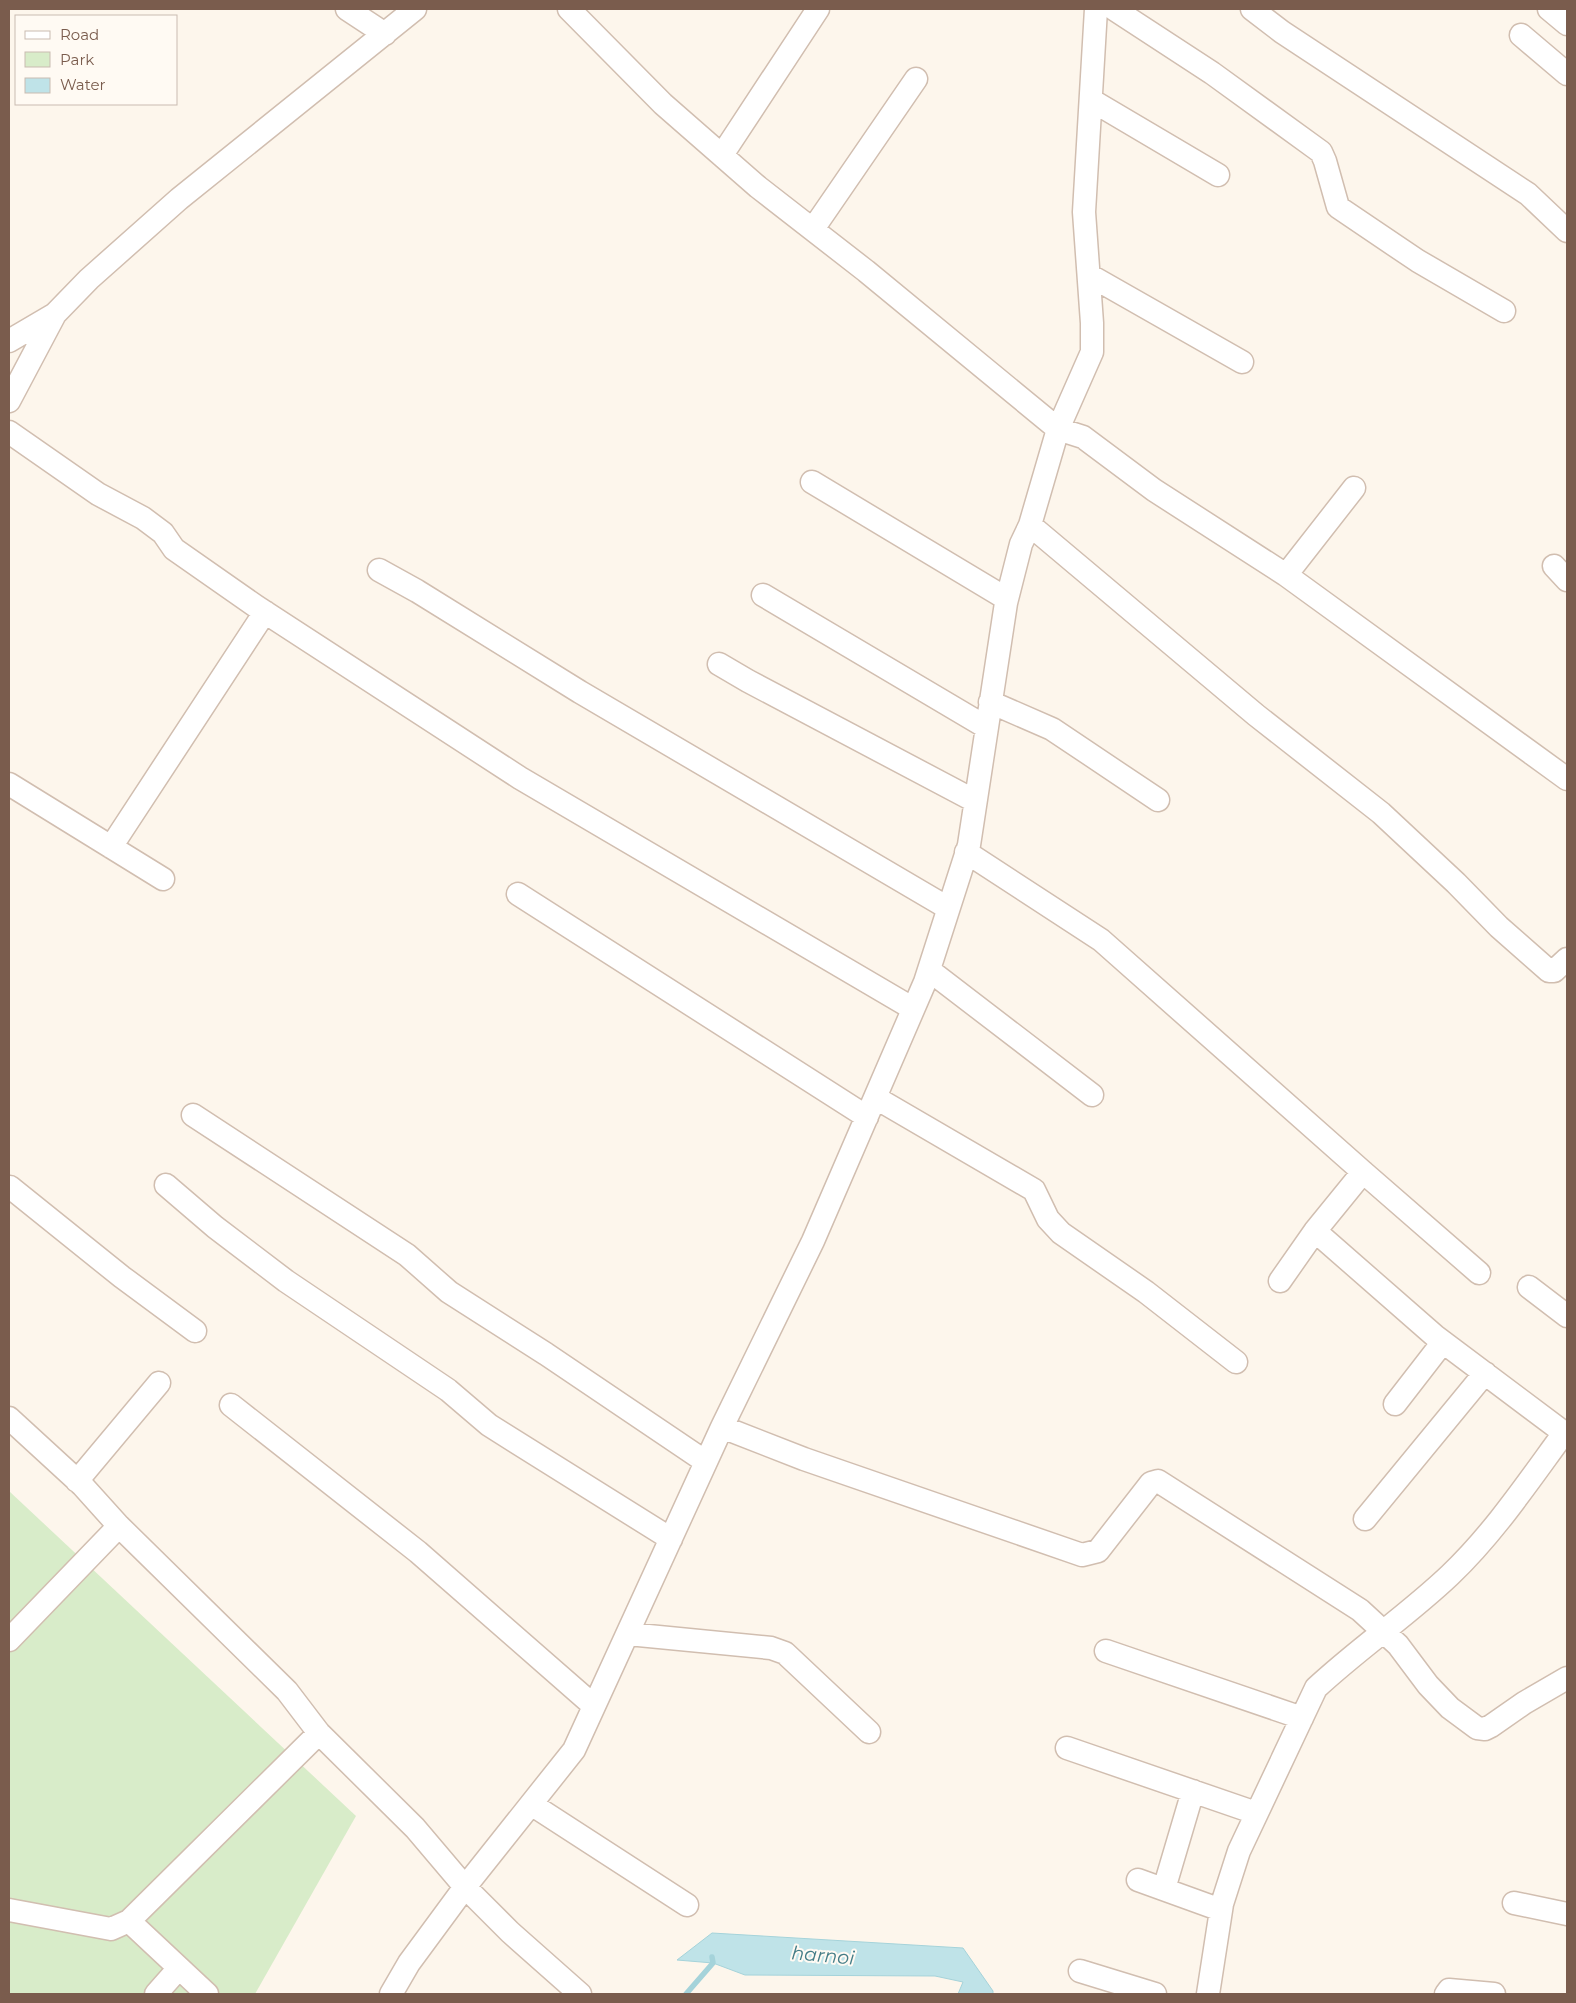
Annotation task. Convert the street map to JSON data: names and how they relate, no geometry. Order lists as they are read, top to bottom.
{
  "water": ["harnoi"],
  "legend": ["Road", "Park", "Water"]
}
